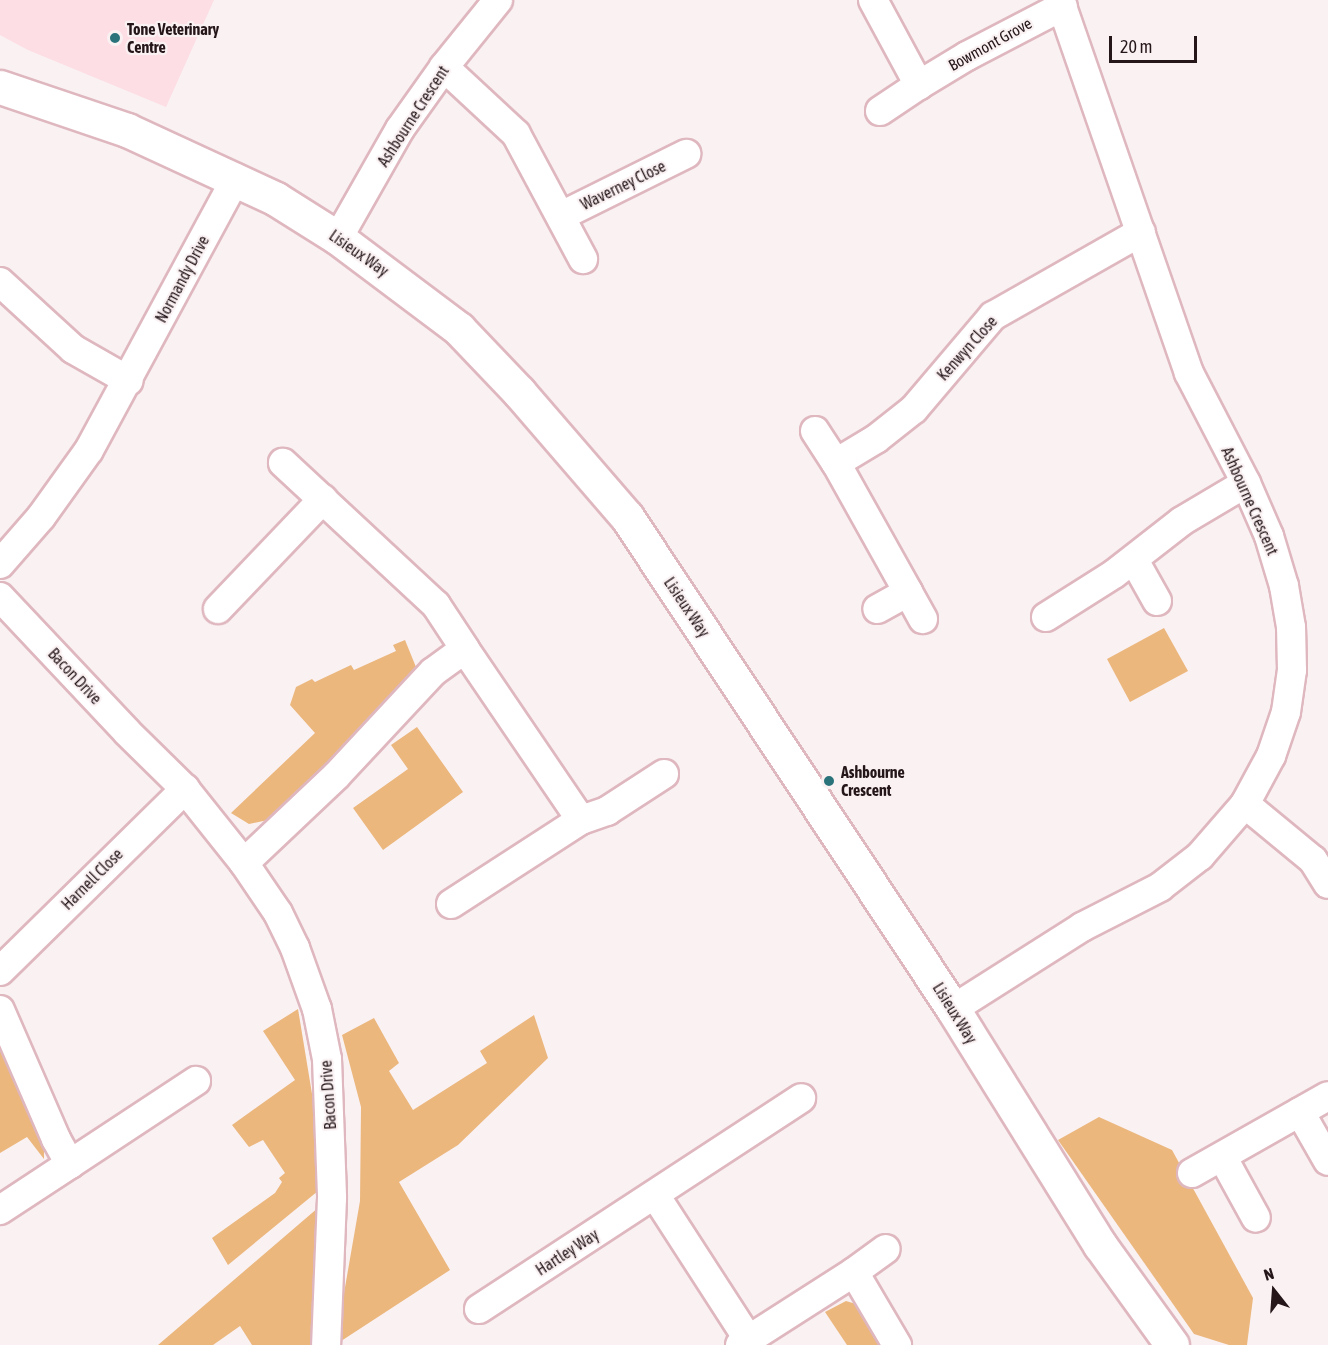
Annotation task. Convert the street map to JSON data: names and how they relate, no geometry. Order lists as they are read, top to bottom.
{
  "streets": {
    "street": [
      "Bowmont Grove",
      "Ashbourne Crescent",
      "Waverney Close",
      "Lisieux Way",
      "Normandy Drive",
      "Kenwyn Close",
      "Bacon Drive",
      "Harnell Close",
      "Hartley Way"
    ]
  },
  "crossings": [
    ["Bowmont Grove", "Ashbourne Crescent"],
    ["Ashbourne Crescent", "Waverney Close"],
    ["Ashbourne Crescent", "Lisieux Way"],
    ["Ashbourne Crescent", "Kenwyn Close"],
    ["Lisieux Way", "Normandy Drive"],
    ["Bacon Drive", "Harnell Close"]
  ],
  "places": ["Tone Veterinary Centre", "Ashbourne Crescent"],
  "scale_bar": "20 m",
  "north": "top"
}
